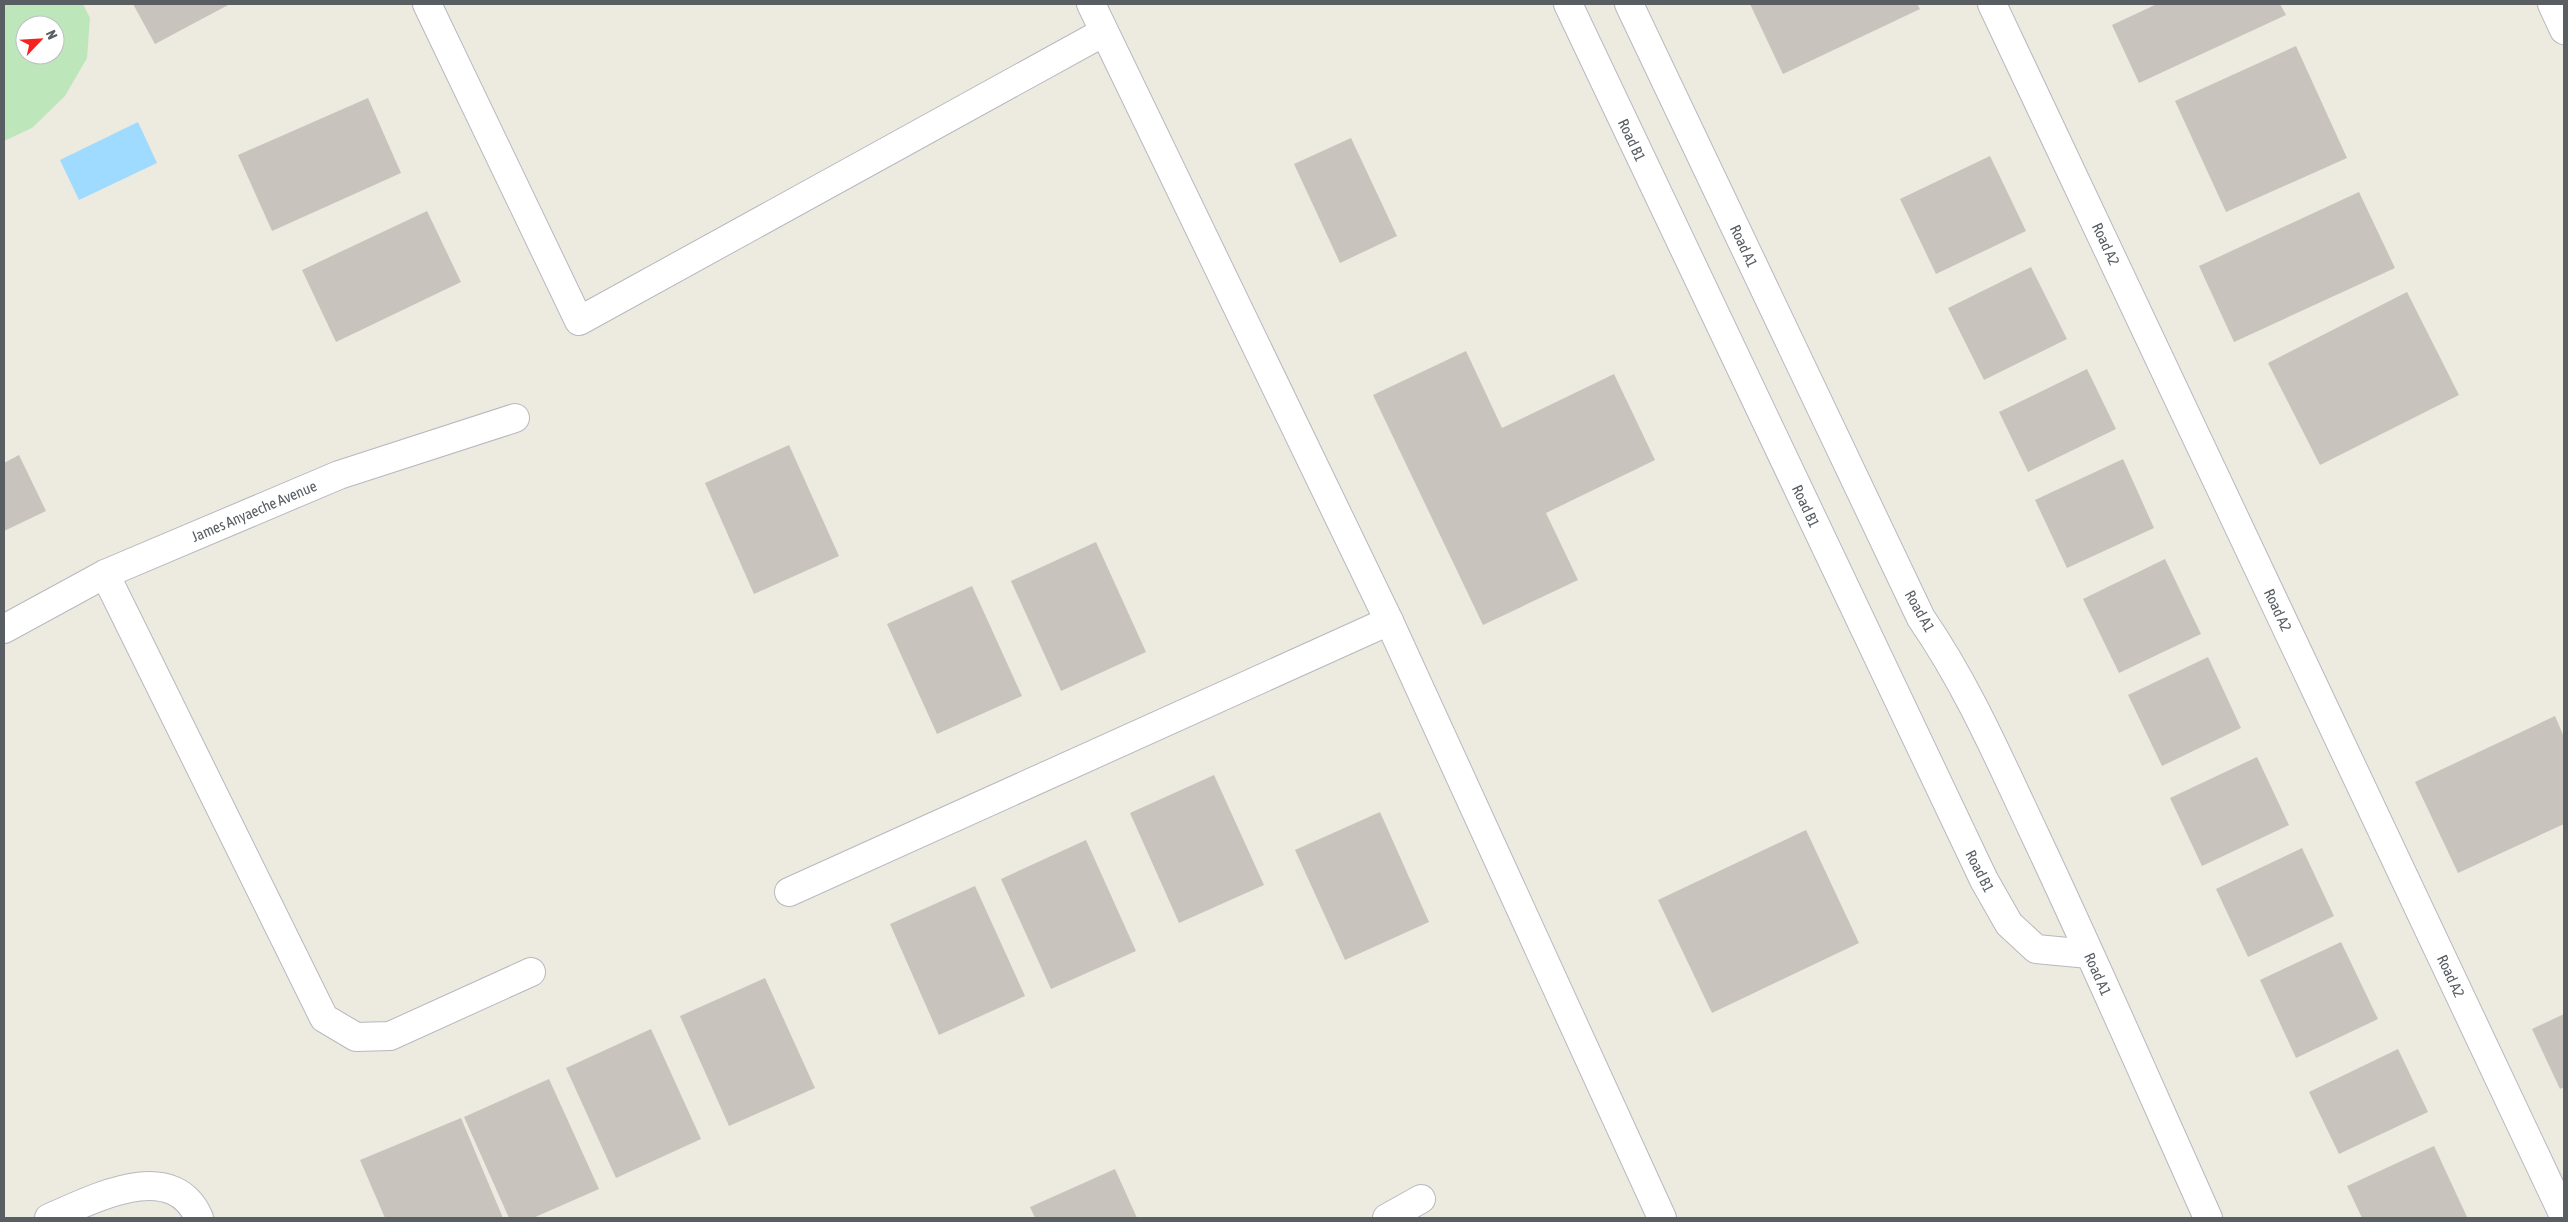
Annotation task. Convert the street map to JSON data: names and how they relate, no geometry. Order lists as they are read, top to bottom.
{
  "streets": {
    "street": [
      "Road B1",
      "Road A2",
      "Road A1",
      "James Anyaeche Avenue"
    ]
  },
  "crossings": [
    ["Road B1", "Road A1"]
  ],
  "north": "top right"
}
